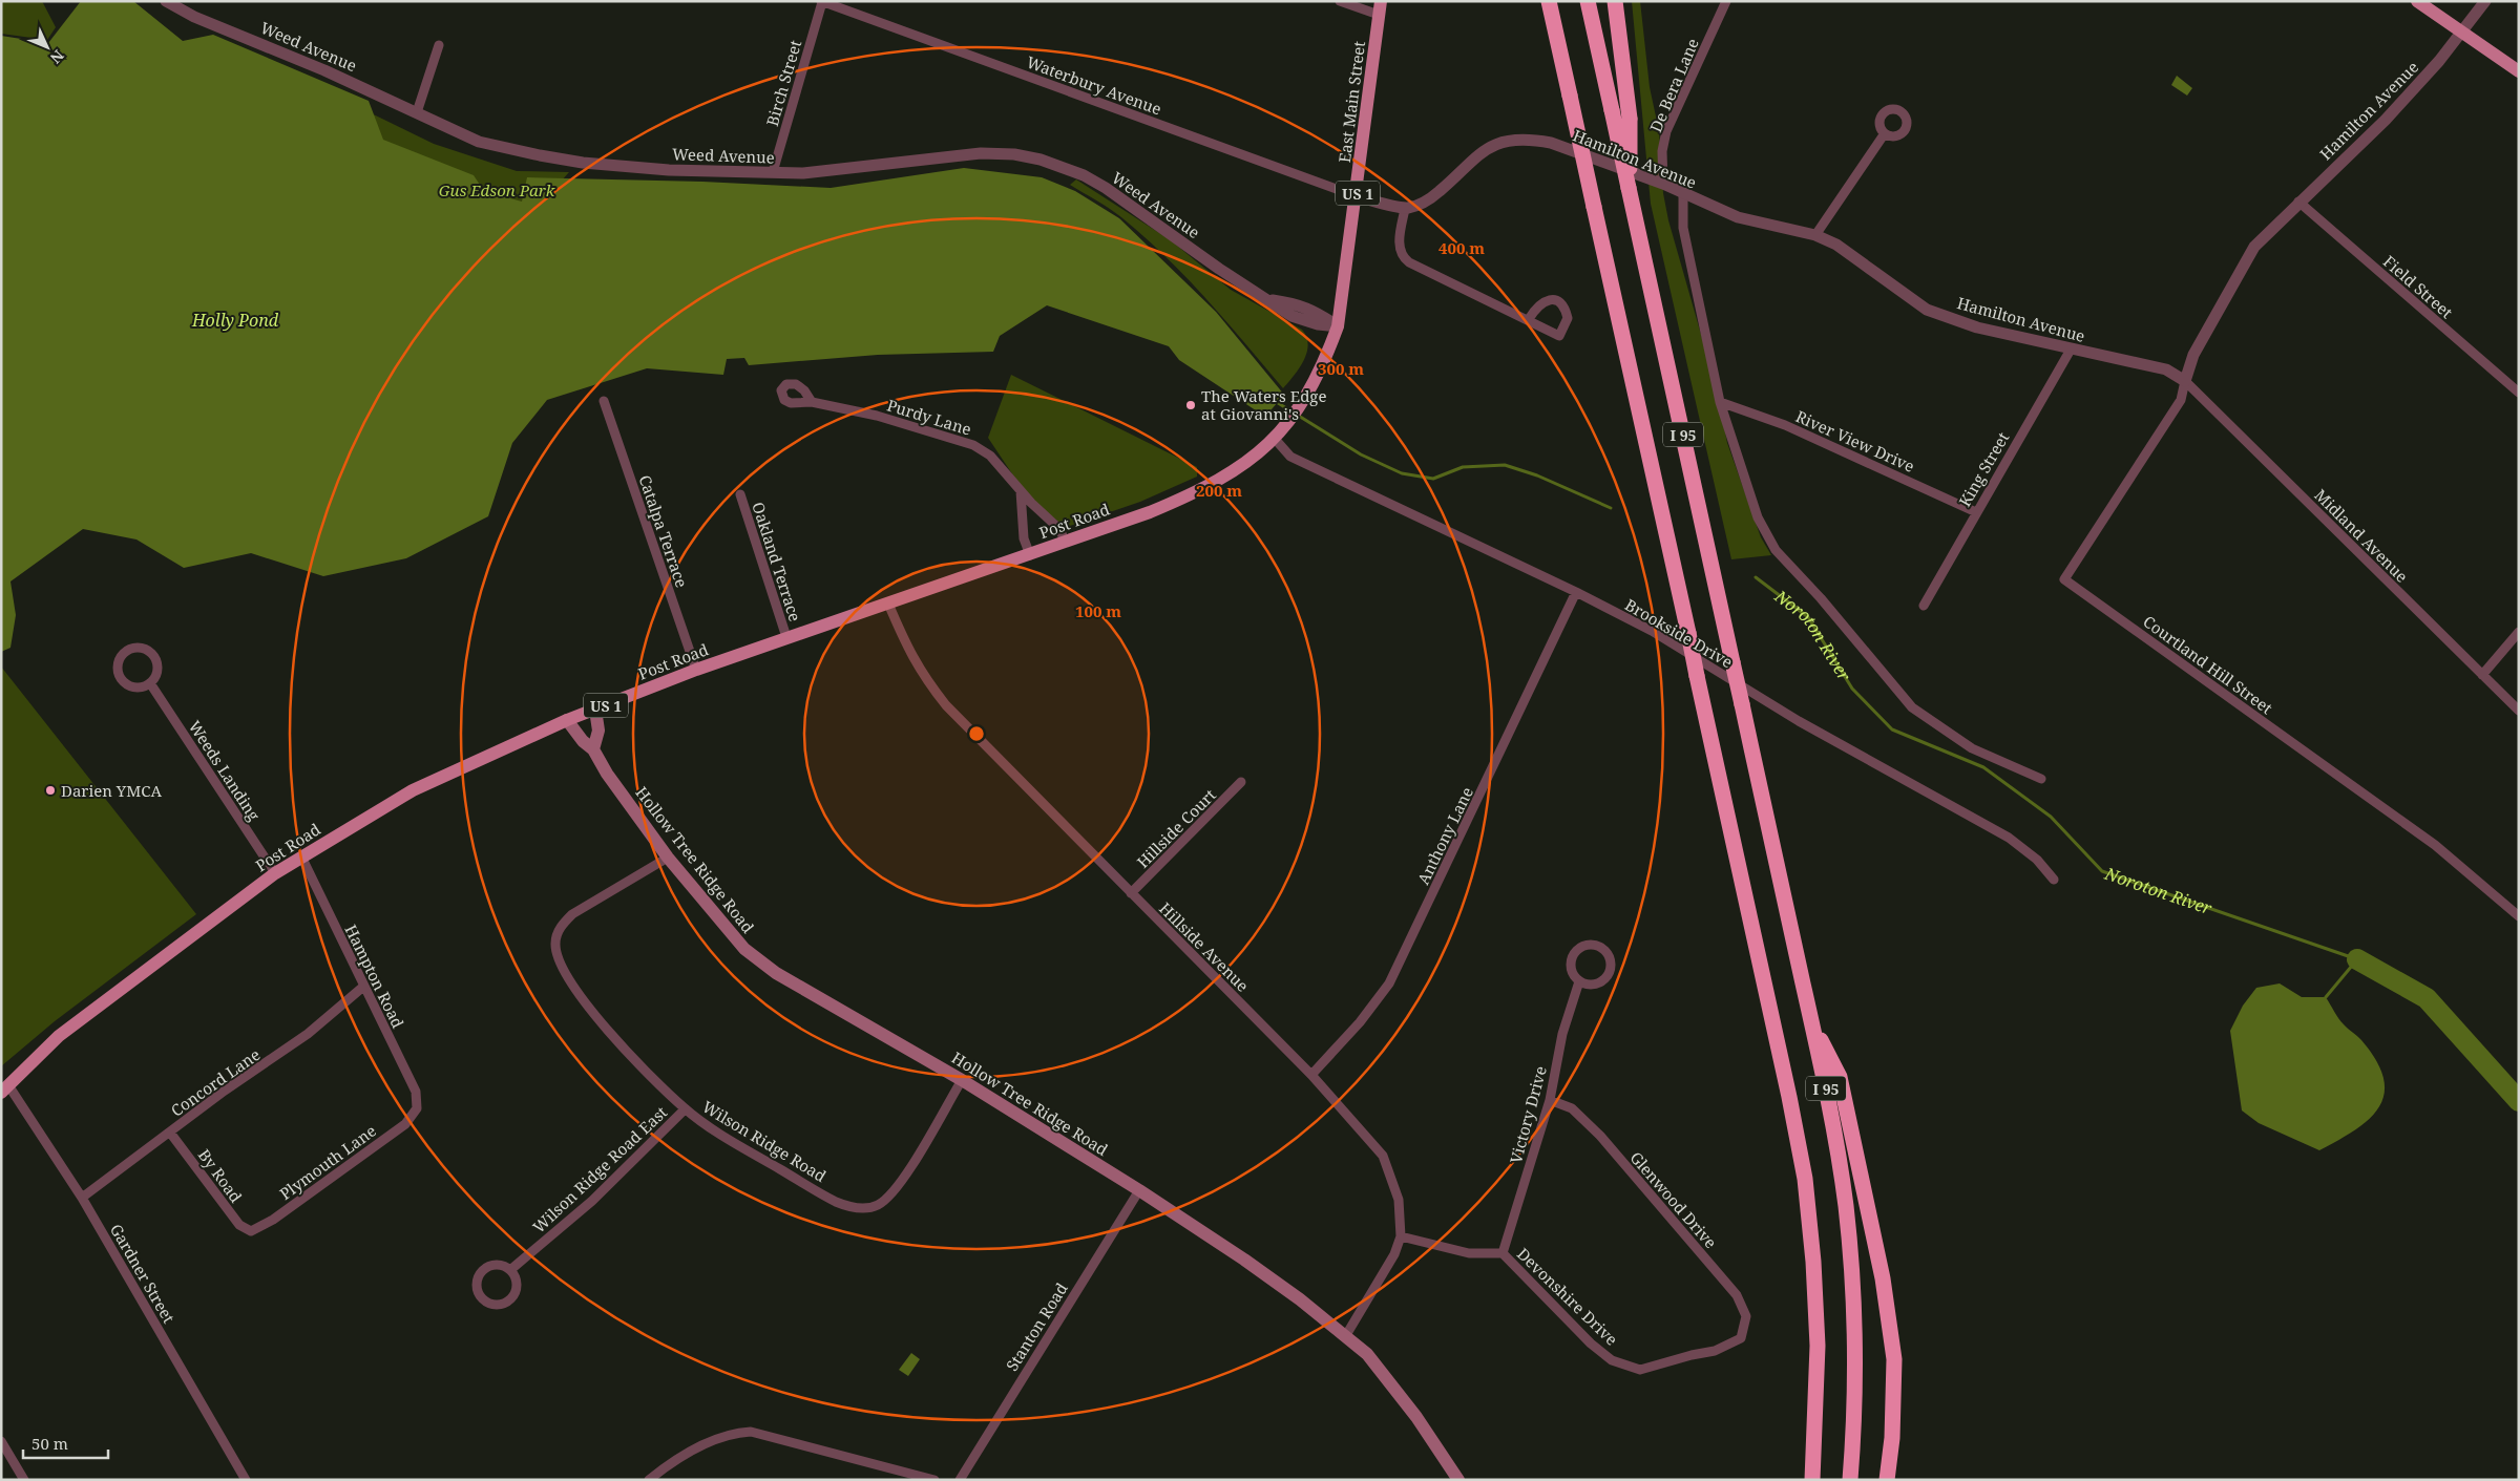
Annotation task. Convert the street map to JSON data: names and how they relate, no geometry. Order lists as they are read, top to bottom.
{
  "streets": {
    "highway": ["I 95"],
    "main road": [
      "East Main Street",
      "US 1",
      "Post Road",
      "Hollow Tree Ridge Road"
    ],
    "street": [
      "Weed Avenue",
      "Birch Street",
      "Waterbury Avenue",
      "De Bera Lane",
      "Hamilton Avenue",
      "Field Street",
      "Purdy Lane",
      "River View Drive",
      "King Street",
      "Catalpa Terrace",
      "Midland Avenue",
      "Oakland Terrace",
      "Brookside Drive",
      "Courtland Hill Street",
      "Weeds Landing",
      "Hillside Court",
      "Anthony Lane",
      "Hillside Avenue",
      "Hampton Road",
      "Concord Lane",
      "Victory Drive",
      "Wilson Ridge Road",
      "Plymouth Lane",
      "Wilson Ridge Road East",
      "By Road",
      "Glenwood Drive",
      "Gardner Street",
      "Devonshire Drive",
      "Stanton Road"
    ]
  },
  "crossings": [
    ["Weed Avenue", "Birch Street"],
    ["Weed Avenue", "East Main Street"],
    ["Birch Street", "Waterbury Avenue"],
    ["Waterbury Avenue", "East Main Street"],
    ["De Bera Lane", "Hamilton Avenue"],
    ["East Main Street", "Post Road"],
    ["East Main Street", "Brookside Drive"],
    ["Hamilton Avenue", "Field Street"],
    ["Hamilton Avenue", "King Street"],
    ["Hamilton Avenue", "Midland Avenue"],
    ["Hamilton Avenue", "Courtland Hill Street"],
    ["Purdy Lane", "Post Road"],
    ["River View Drive", "King Street"],
    ["Post Road", "Catalpa Terrace"],
    ["Post Road", "Oakland Terrace"],
    ["Post Road", "Brookside Drive"],
    ["Post Road", "Weeds Landing"],
    ["Post Road", "Hollow Tree Ridge Road"],
    ["Post Road", "Hillside Avenue"],
    ["Post Road", "Hampton Road"],
    ["Post Road", "Gardner Street"],
    ["Midland Avenue", "Courtland Hill Street"],
    ["Brookside Drive", "Anthony Lane"],
    ["Hillside Court", "Hillside Avenue"],
    ["Anthony Lane", "Hillside Avenue"],
    ["Hollow Tree Ridge Road", "Hillside Avenue"],
    ["Hollow Tree Ridge Road", "Wilson Ridge Road"],
    ["Hollow Tree Ridge Road", "Stanton Road"],
    ["Hillside Avenue", "Devonshire Drive"],
    ["Hampton Road", "Concord Lane"],
    ["Hampton Road", "Plymouth Lane"],
    ["Concord Lane", "By Road"],
    ["Concord Lane", "Gardner Street"],
    ["Victory Drive", "Glenwood Drive"],
    ["Victory Drive", "Devonshire Drive"],
    ["Wilson Ridge Road", "Wilson Ridge Road East"],
    ["Plymouth Lane", "By Road"],
    ["Glenwood Drive", "Devonshire Drive"]
  ],
  "water": ["Holly Pond", "Noroton River"],
  "parks": ["Gus Edson Park"],
  "places": ["The Waters Edge at Giovanni's", "Darien YMCA"],
  "scale_bar": "50 m",
  "north": "bottom right",
  "rings": [
    "400 m",
    "300 m",
    "200 m",
    "100 m"
  ]
}
